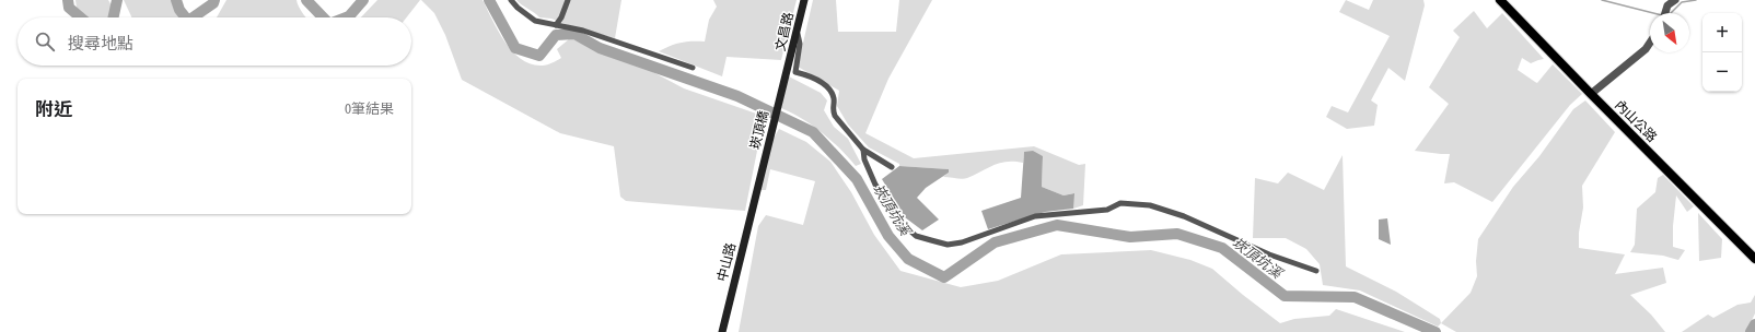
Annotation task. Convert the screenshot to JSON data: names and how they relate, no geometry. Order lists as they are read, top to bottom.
{
  "streets": {
    "main road": [
      "文昌路",
      "內山公路",
      "崁頂橋",
      "中山路"
    ]
  },
  "crossings": [
    ["文昌路", "崁頂橋"],
    ["崁頂橋", "中山路"]
  ],
  "water": ["崁頂坑溪"],
  "north": "bottom right",
  "page": {
    "map_buttons": ["+", "−"],
    "search": "搜尋地點",
    "heading": ["附近", "0筆結果"]
  }
}
